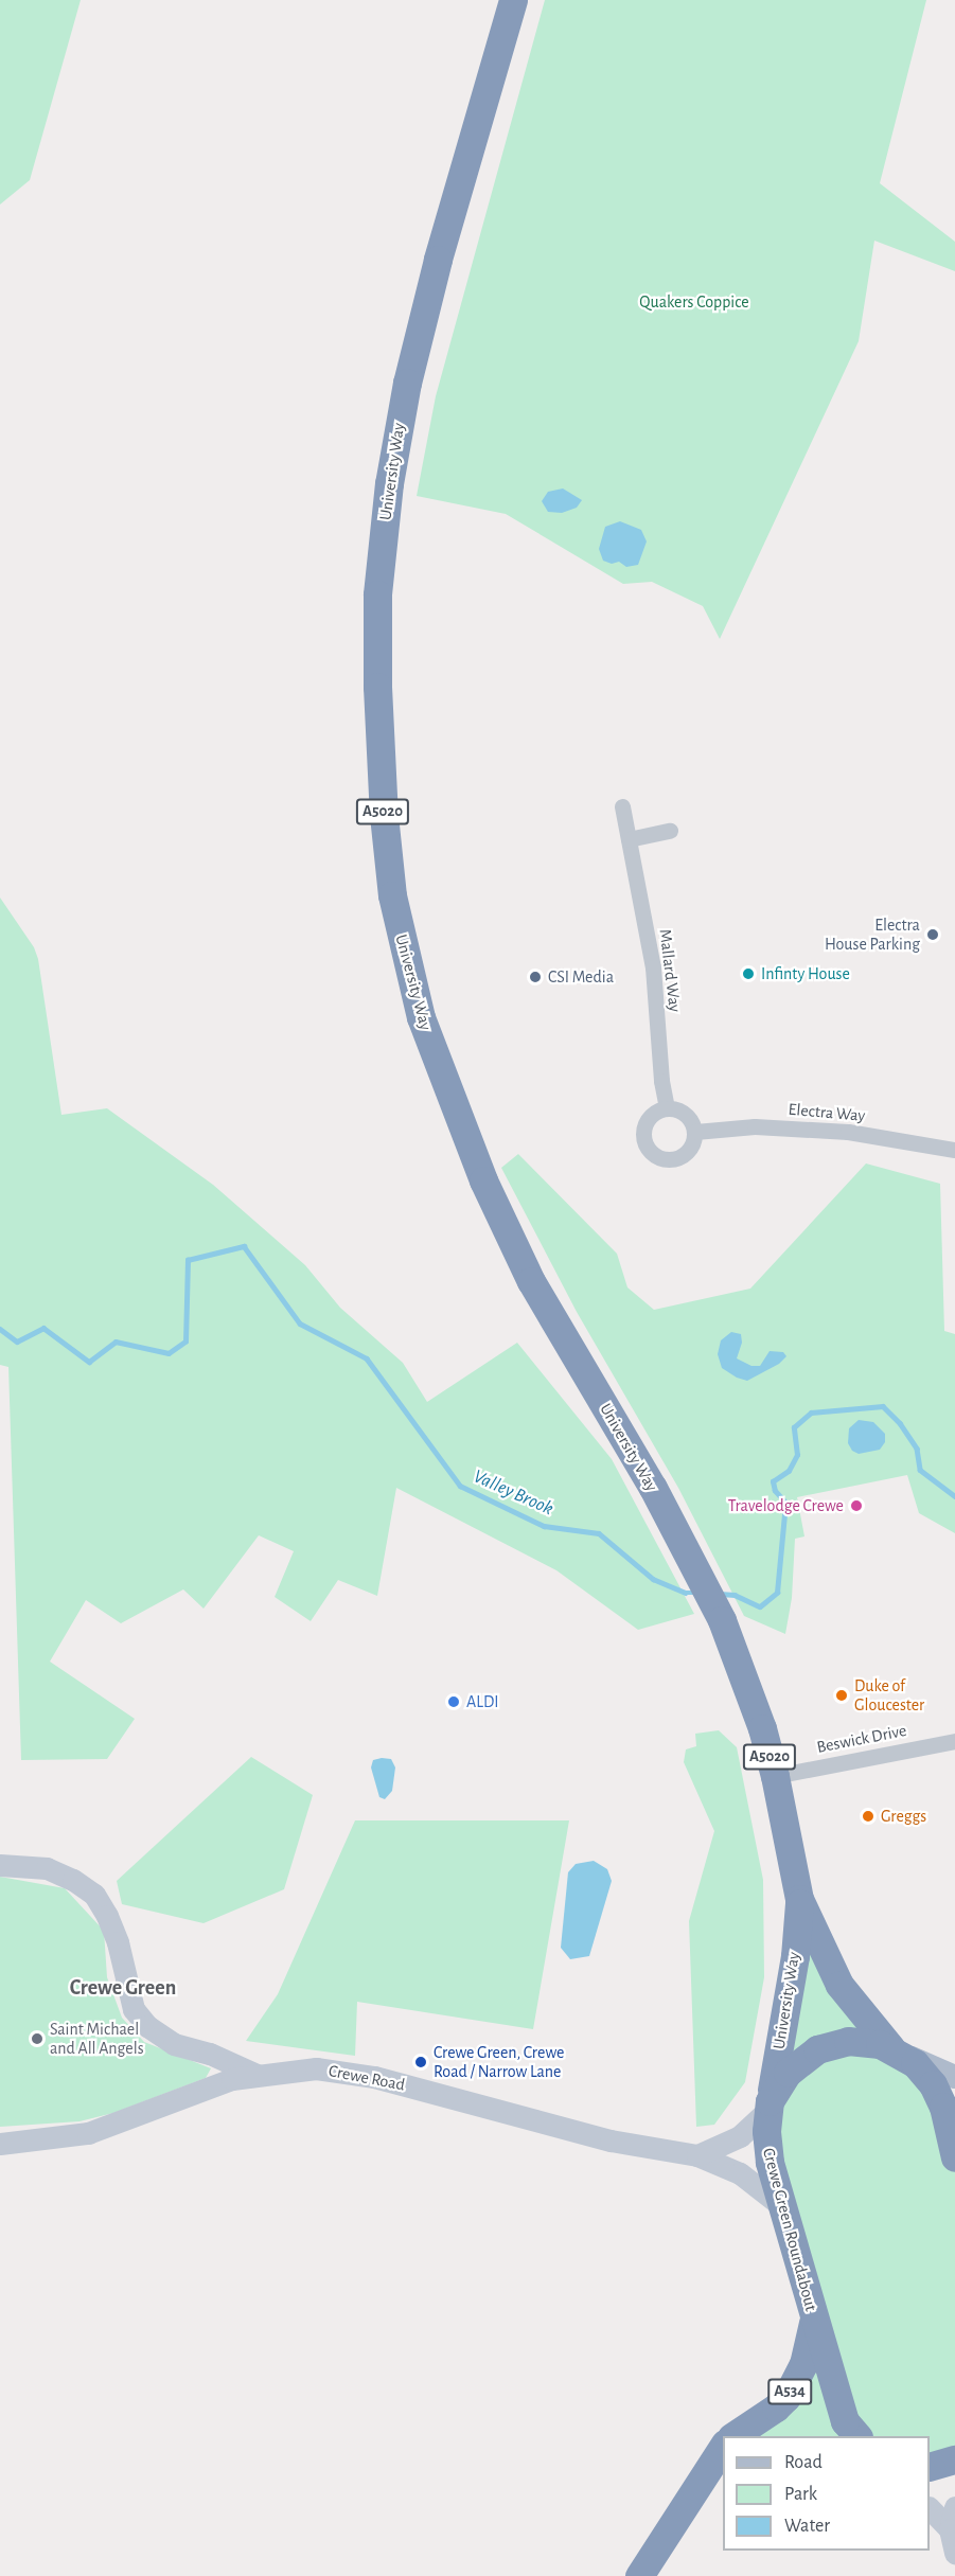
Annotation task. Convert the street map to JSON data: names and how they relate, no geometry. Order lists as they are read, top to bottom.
{
  "streets": {
    "highway": [
      "University Way",
      "A5020",
      "Crewe Green Roundabout",
      "A534"
    ],
    "main road": ["Crewe Road"],
    "street": ["Mallard Way", "Electra Way", "Beswick Drive"]
  },
  "crossings": [
    ["University Way", "Beswick Drive"],
    ["University Way", "Crewe Green Roundabout"],
    ["Mallard Way", "Electra Way"],
    ["Crewe Road", "Crewe Green Roundabout"],
    ["Crewe Green Roundabout", "A534"]
  ],
  "districts": ["Crewe Green"],
  "water": ["Valley Brook"],
  "parks": ["Quakers Coppice"],
  "places": [
    "Electra House Parking",
    "Infinty House",
    "CSI Media",
    "Travelodge Crewe",
    "Duke of Gloucester",
    "ALDI",
    "Greggs",
    "Saint Michael and All Angels",
    "Crewe Green, Crewe Road / Narrow Lane"
  ],
  "legend": ["Road", "Park", "Water"]
}
